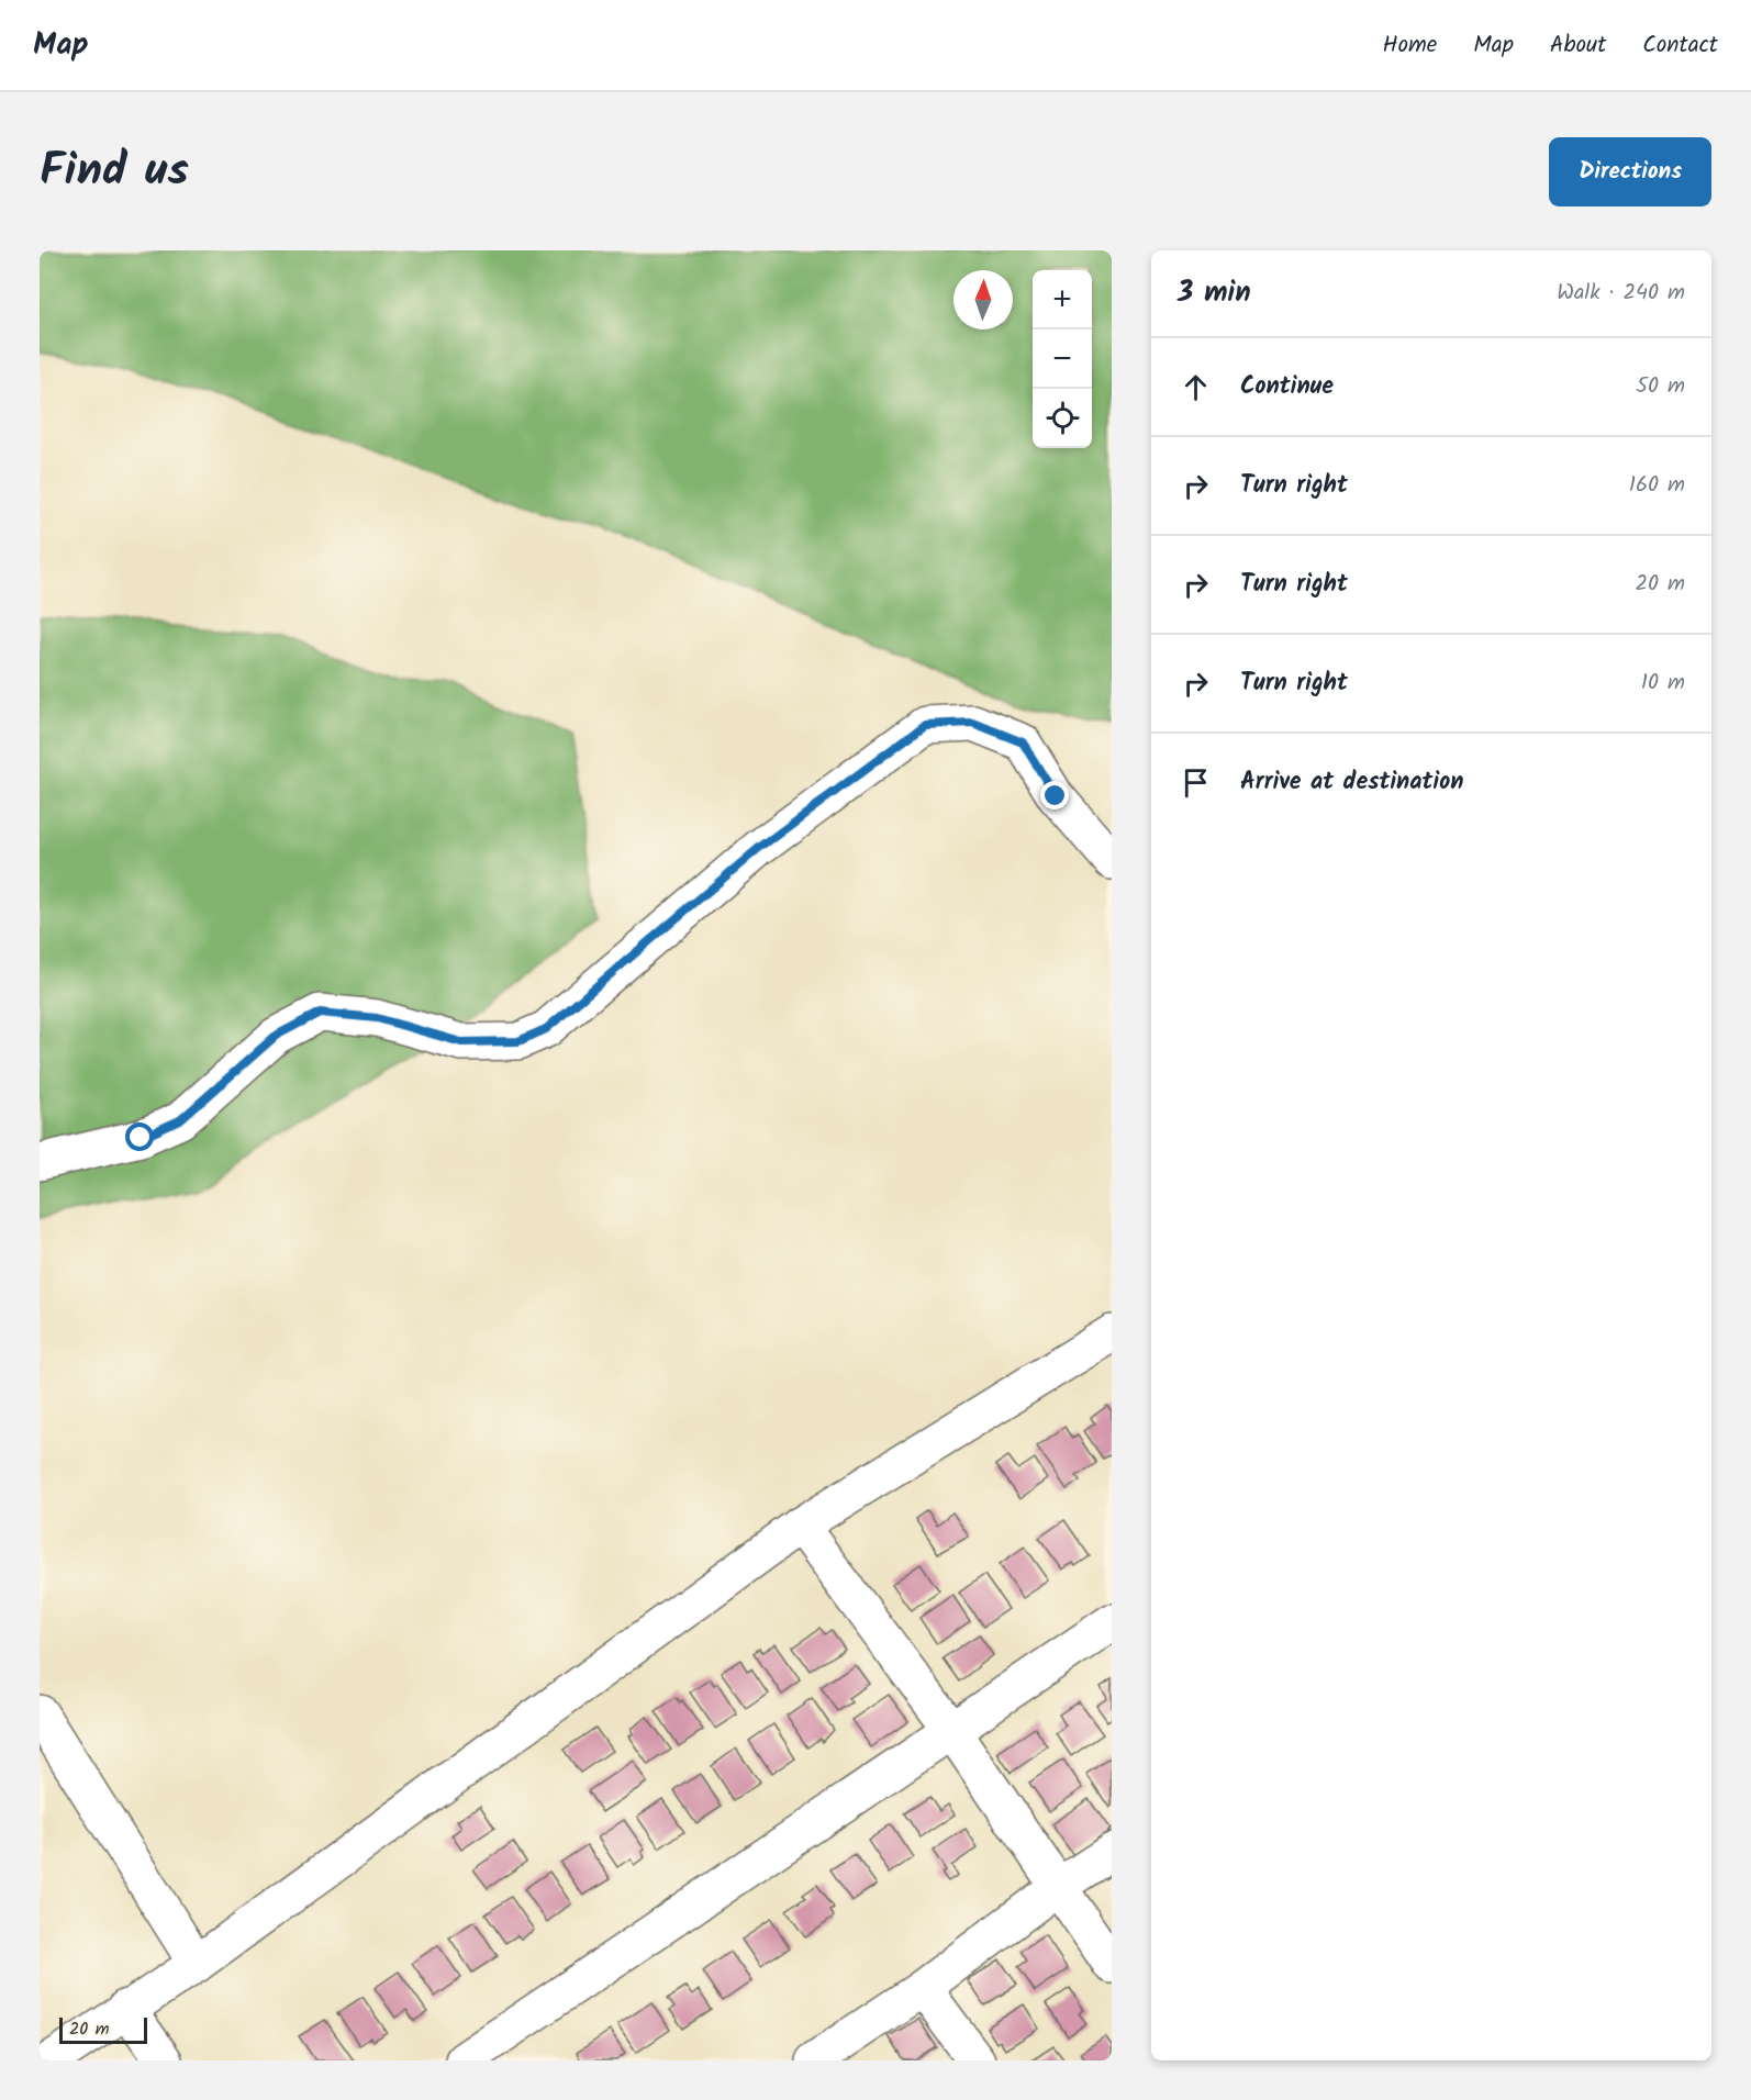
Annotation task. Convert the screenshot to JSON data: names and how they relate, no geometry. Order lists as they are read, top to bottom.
{
  "scale_bar": "20 m",
  "north": "top",
  "page": {
    "header": "Map",
    "nav": [
      "Home",
      "Map",
      "About",
      "Contact"
    ],
    "title": "Find us",
    "buttons": "Directions",
    "heading": ["3 min", "Walk · 240 m"],
    "map_buttons": ["+", "−"],
    "list": [
      ["Continue", "50 m"],
      ["Turn right", "160 m"],
      ["Turn right", "20 m"],
      ["Turn right", "10 m"],
      "Arrive at destination"
    ],
    "scale": "20 m"
  }
}
